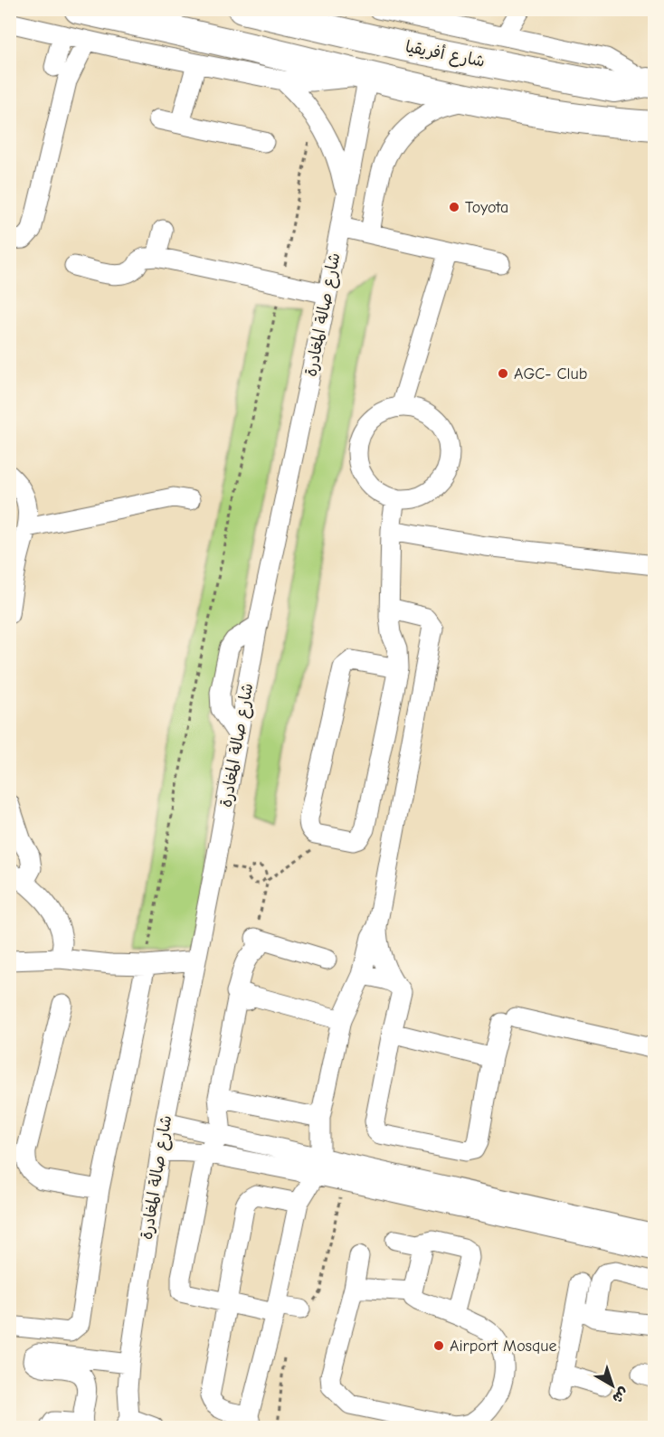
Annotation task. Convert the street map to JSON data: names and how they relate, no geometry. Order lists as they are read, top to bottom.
{
  "streets": {
    "highway": ["شارع أفريقيا"],
    "street": ["شارع صالة المغادرة"]
  },
  "places": ["Toyota", "AGC- Club", "Airport Mosque"],
  "north": "bottom right"
}
